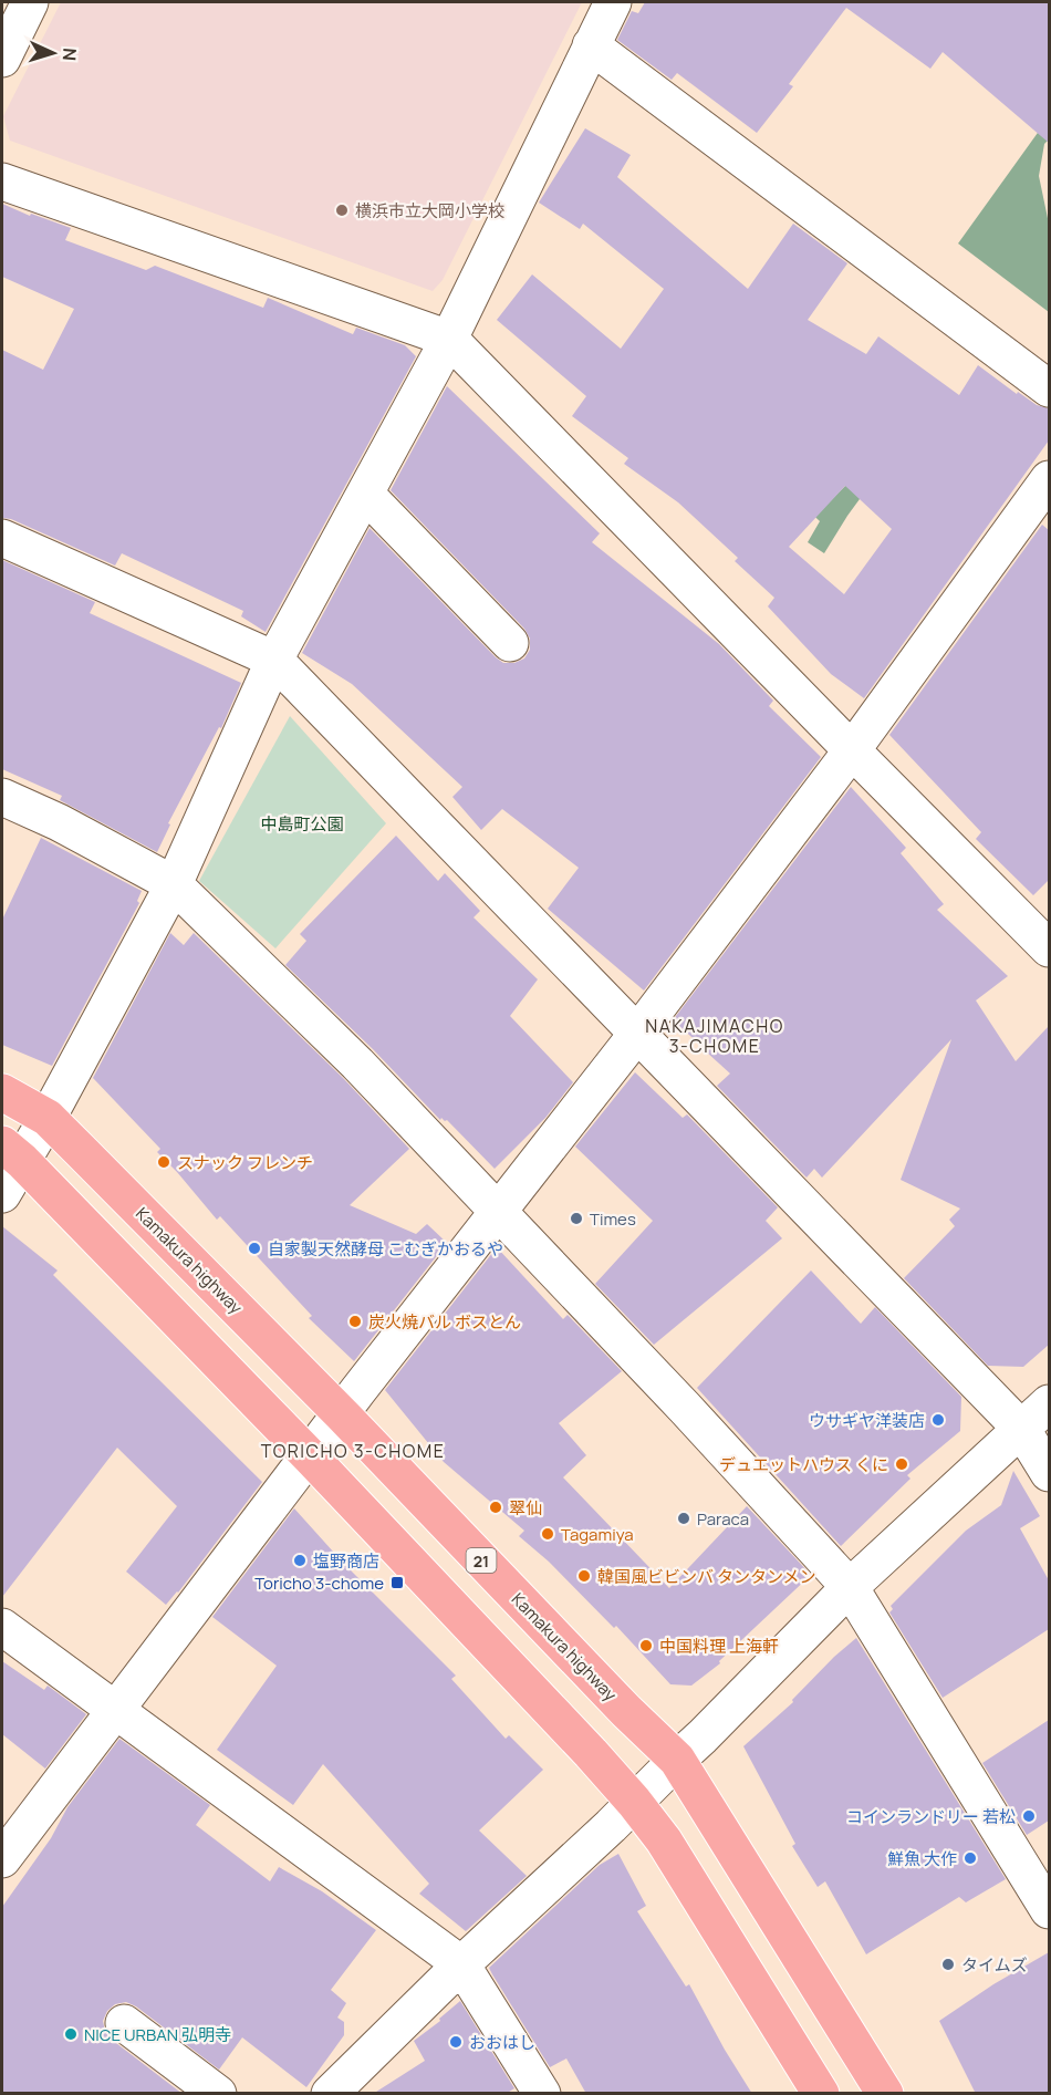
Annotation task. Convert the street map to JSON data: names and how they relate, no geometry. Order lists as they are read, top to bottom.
{
  "streets": {
    "main road": ["Kamakura highway", "21"]
  },
  "districts": ["NAKAJIMACHO 3-CHOME", "TORICHO 3-CHOME"],
  "parks": ["中島町公園"],
  "places": {
    "other": [
      "横浜市立大岡小学校",
      "スナック フレンチ",
      "Times",
      "自家製天然酵母 こむぎかおるや",
      "炭火焼バル ボスとん",
      "ウサギヤ洋装店",
      "デュエットハウス くに",
      "翠仙",
      "Paraca",
      "Tagamiya",
      "塩野商店",
      "韓国風ビビンバ タンタンメン",
      "中国料理 上海軒",
      "コインランドリー 若松",
      "鮮魚 大作",
      "タイムズ",
      "NICE URBAN 弘明寺",
      "おおはし"
    ],
    "transit": ["Toricho 3-chome"]
  },
  "north": "right"
}
